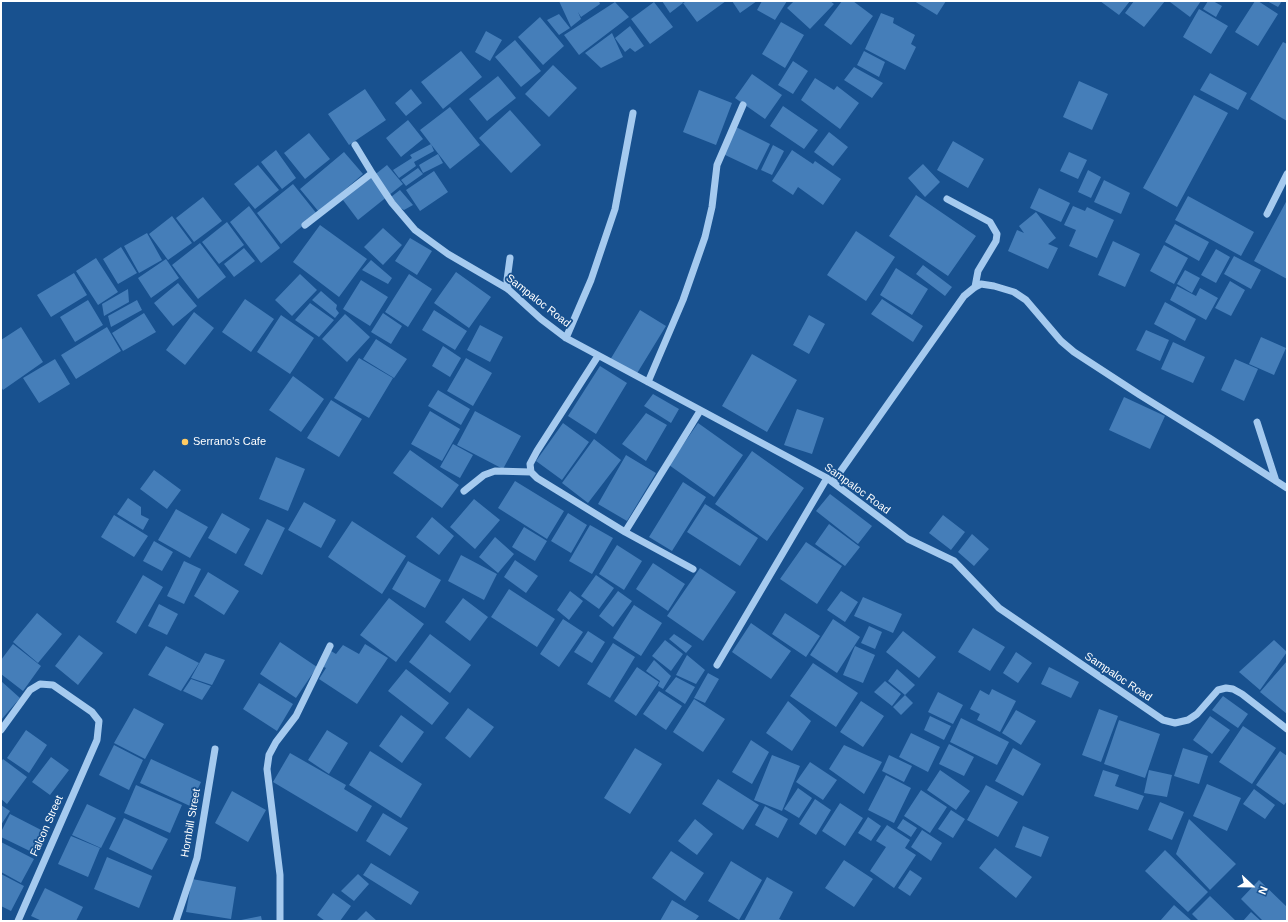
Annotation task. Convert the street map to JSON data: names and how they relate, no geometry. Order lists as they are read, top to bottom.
{
  "streets": {
    "street": ["Sampaloc Road", "Hornbill Street", "Falcon Street"]
  },
  "places": ["Serrano's Cafe"],
  "north": "right"
}
